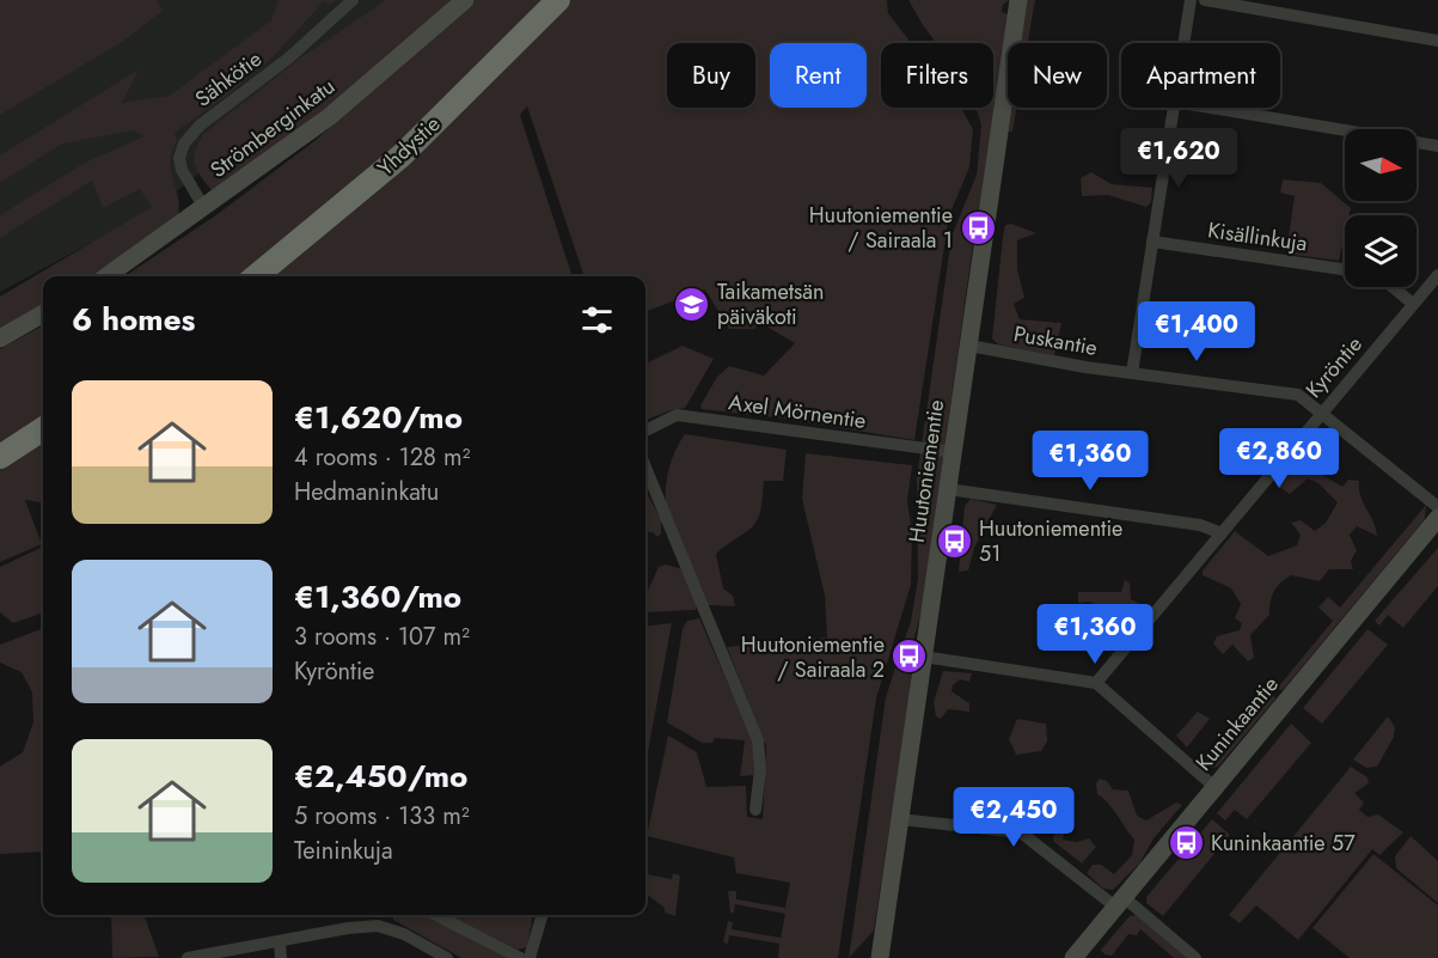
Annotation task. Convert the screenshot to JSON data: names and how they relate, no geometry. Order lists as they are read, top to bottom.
{
  "streets": {
    "highway": ["Yhdystie"],
    "street": [
      "Sähkötie",
      "Strömberginkatu",
      "Kisällinkuja",
      "Puskantie",
      "Kyröntie",
      "Axel Mörnentie",
      "Huutoniementie",
      "Kuninkaantie"
    ]
  },
  "crossings": [
    ["Sähkötie", "Strömberginkatu"],
    ["Puskantie", "Kyröntie"],
    ["Puskantie", "Huutoniementie"],
    ["Axel Mörnentie", "Huutoniementie"]
  ],
  "places": {
    "bus stop": [
      "Huutoniementie / Sairaala 1",
      "Huutoniementie 51",
      "Huutoniementie / Sairaala 2",
      "Kuninkaantie 57"
    ],
    "school or university": ["Taikametsän päiväkoti"]
  },
  "north": "right",
  "page": {
    "chip": [
      "Buy",
      "Rent",
      "Filters",
      "New",
      "Apartment"
    ],
    "price": [
      "€1,620",
      "€1,400",
      "€2,860",
      "€1,360",
      "€1,360",
      "€2,450"
    ],
    "heading": "6 homes",
    "list": [
      {
        "name": "€1,620/mo",
        "note": "4 rooms · 128 m² · Hedmaninkatu"
      },
      {
        "name": "€1,360/mo",
        "note": "3 rooms · 107 m² · Kyröntie"
      },
      {
        "name": "€2,450/mo",
        "note": "5 rooms · 133 m² · Teininkuja"
      }
    ]
  }
}
